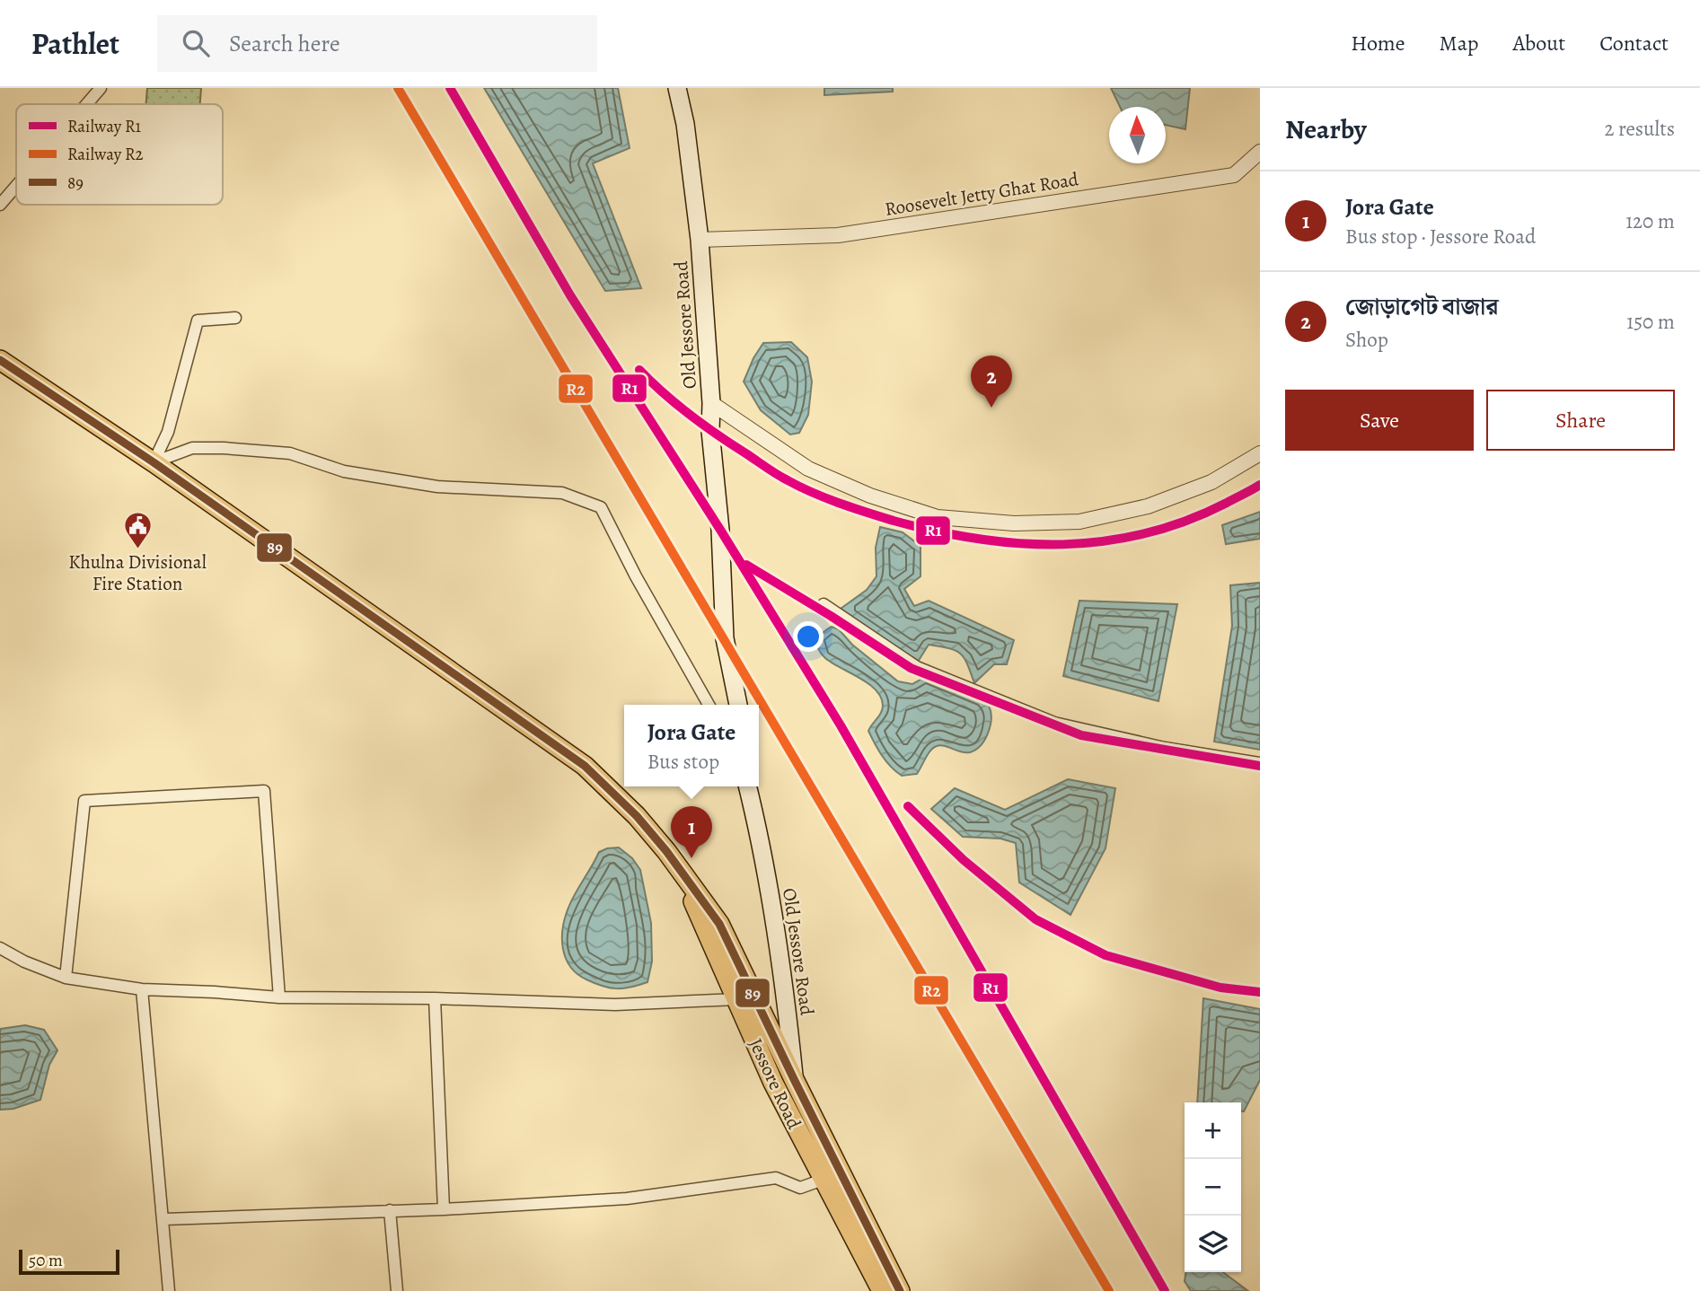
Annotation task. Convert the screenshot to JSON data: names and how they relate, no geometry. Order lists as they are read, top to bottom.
{
  "streets": {
    "highway": ["Jessore Road"],
    "main road": ["Old Jessore Road"],
    "street": ["Roosevelt Jetty Ghat Road"]
  },
  "crossings": [
    ["Roosevelt Jetty Ghat Road", "Old Jessore Road"],
    ["Old Jessore Road", "Jessore Road"]
  ],
  "places": {
    "public building": ["Khulna Divisional Fire Station"]
  },
  "lines": ["rail line R1", "rail line R2", "transit line 89"],
  "legend": ["Railway R1", "Railway R2", "89"],
  "scale_bar": "50 m",
  "north": "top",
  "page": {
    "header": "Pathlet",
    "search": "Search here",
    "nav": [
      "Home",
      "Map",
      "About",
      "Contact"
    ],
    "heading": ["Nearby", "2 results"],
    "list": [
      {
        "mark": "1",
        "name": "Jora Gate",
        "note": "Bus stop · Jessore Road",
        "value": "120 m"
      },
      {
        "mark": "2",
        "name": "জোড়াগেট বাজার",
        "note": "Shop",
        "value": "150 m"
      }
    ],
    "pins": ["2", "1"],
    "buttons": ["Save", "Share"],
    "popup": ["Jora Gate", "Bus stop"],
    "map_buttons": ["+", "−"],
    "scale": "50 m"
  }
}
